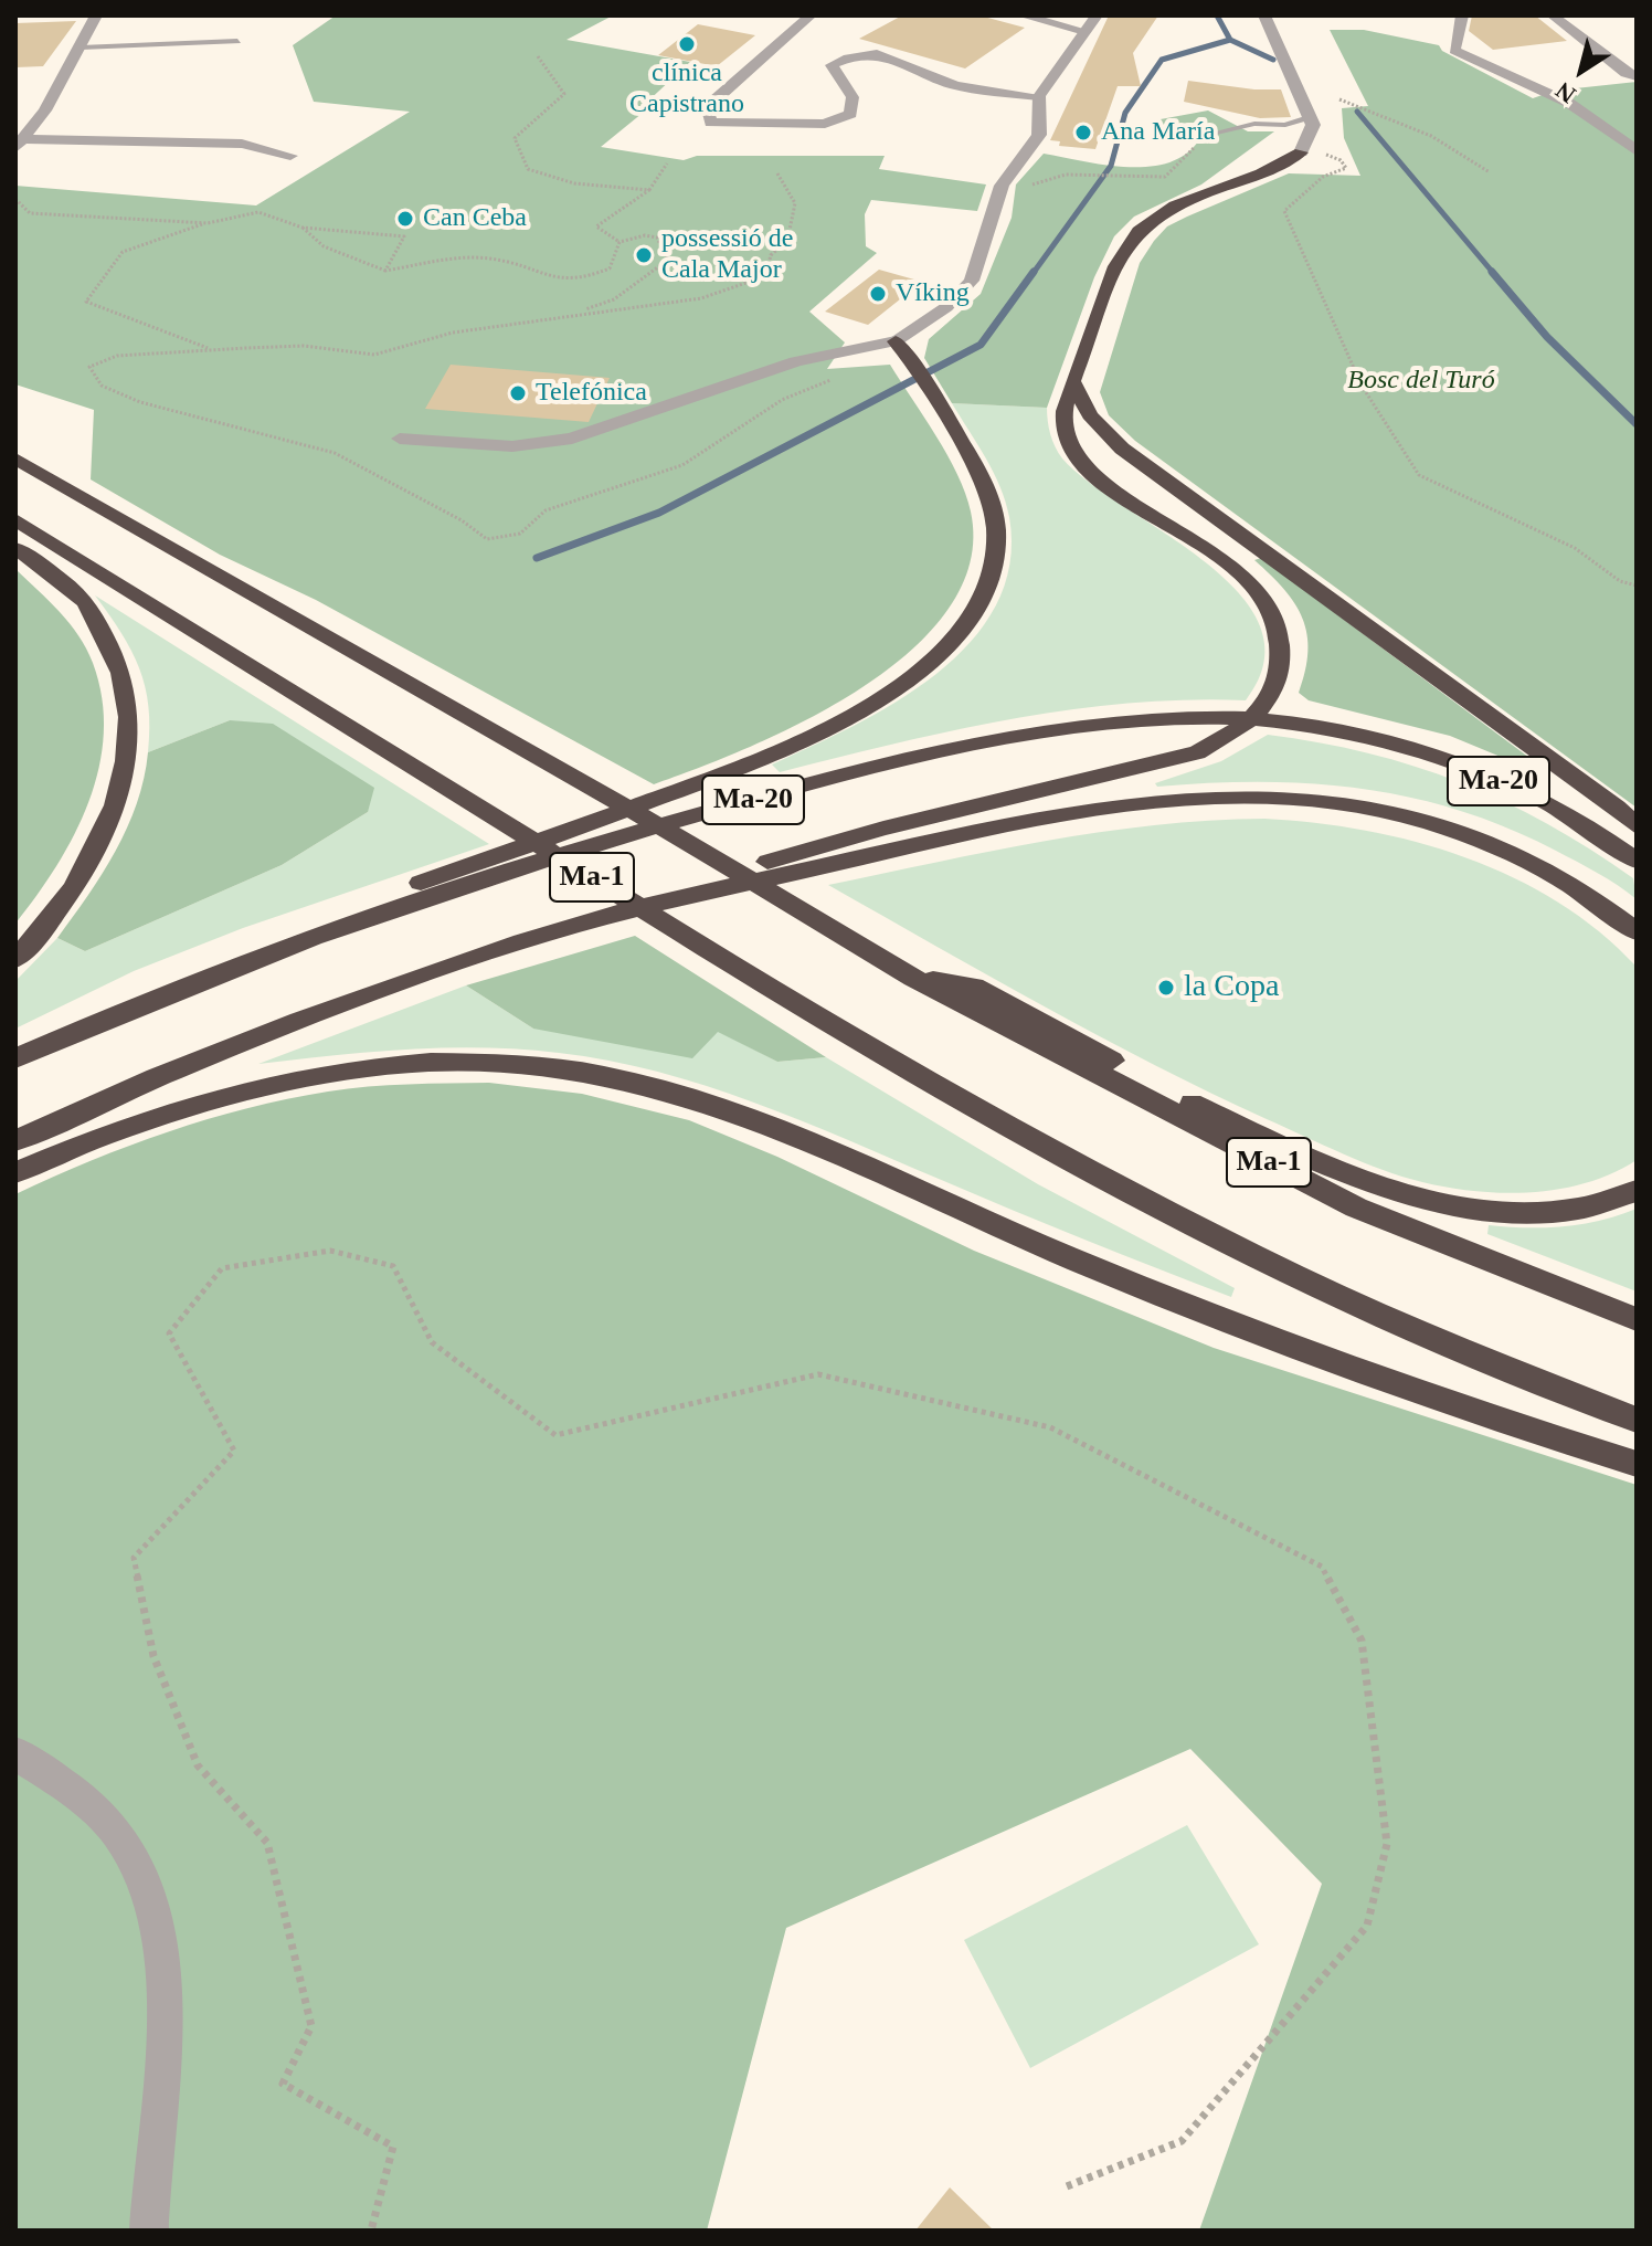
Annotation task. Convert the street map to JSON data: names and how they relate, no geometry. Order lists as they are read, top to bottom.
{
  "streets": {
    "highway": ["Ma-20", "Ma-1"]
  },
  "parks": ["Bosc del Turó"],
  "places": [
    "clínica Capistrano",
    "Ana María",
    "Can Ceba",
    "possessió de Cala Major",
    "Víking",
    "Telefónica",
    "la Copa"
  ],
  "north": "bottom left"
}
